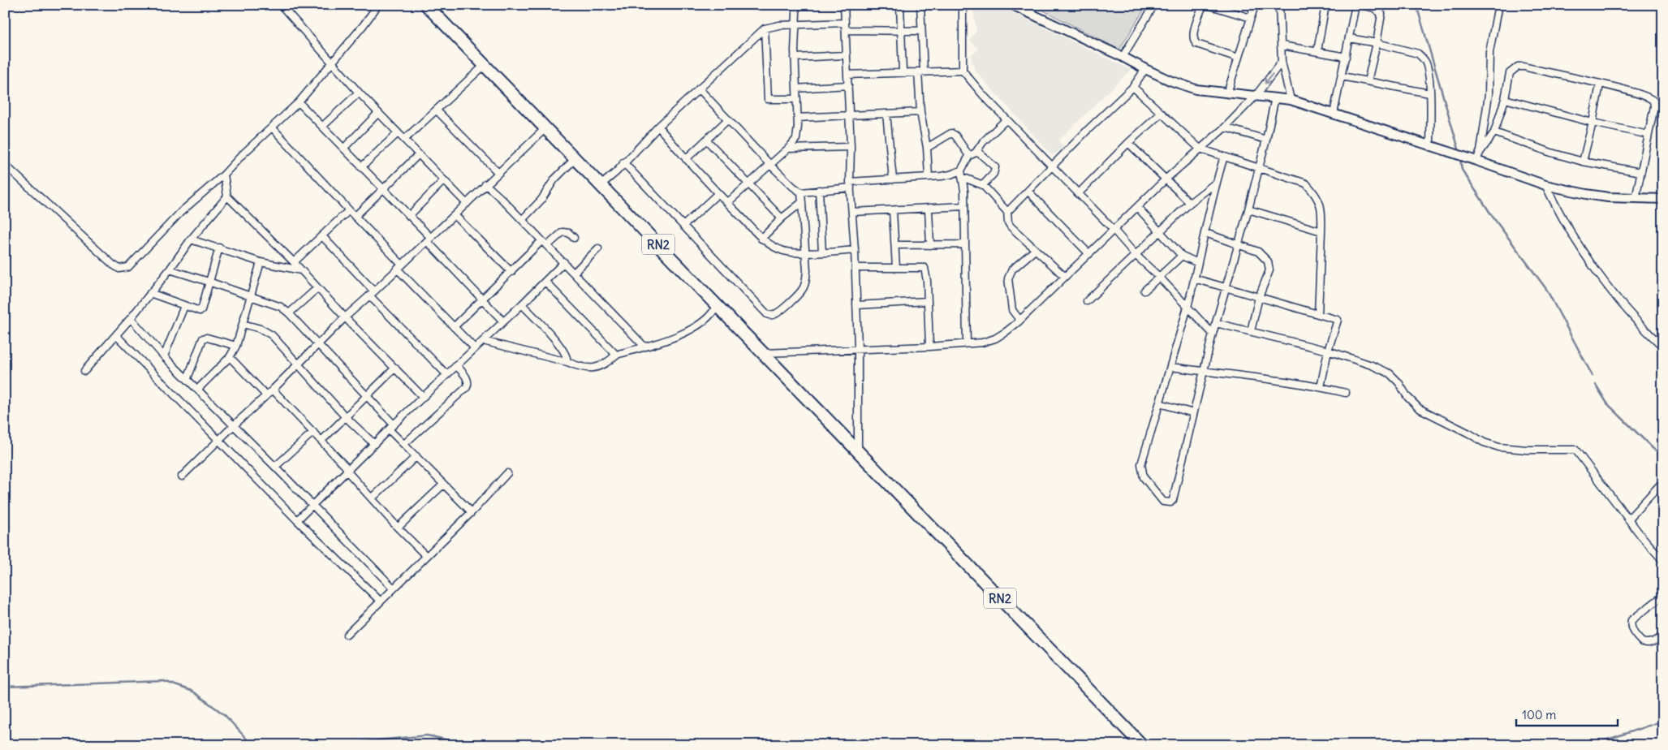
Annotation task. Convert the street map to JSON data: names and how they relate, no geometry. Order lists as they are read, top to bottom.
{
  "streets": {
    "highway": ["RN2"]
  },
  "scale_bar": "100 m"
}
